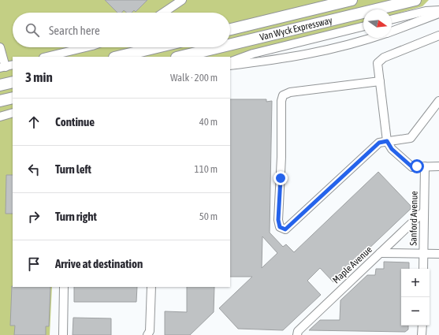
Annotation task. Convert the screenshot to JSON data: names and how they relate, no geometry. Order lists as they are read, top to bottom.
{
  "streets": {
    "highway": ["Van Wyck Expressway"],
    "street": ["Sanford Avenue", "Maple Avenue"]
  },
  "crossings": [
    ["Sanford Avenue", "Maple Avenue"]
  ],
  "north": "right",
  "page": {
    "search": "Search here",
    "heading": ["3 min", "Walk · 200 m"],
    "list": [
      ["Continue", "40 m"],
      ["Turn left", "110 m"],
      ["Turn right", "50 m"],
      "Arrive at destination"
    ],
    "map_buttons": ["+", "−"]
  }
}
